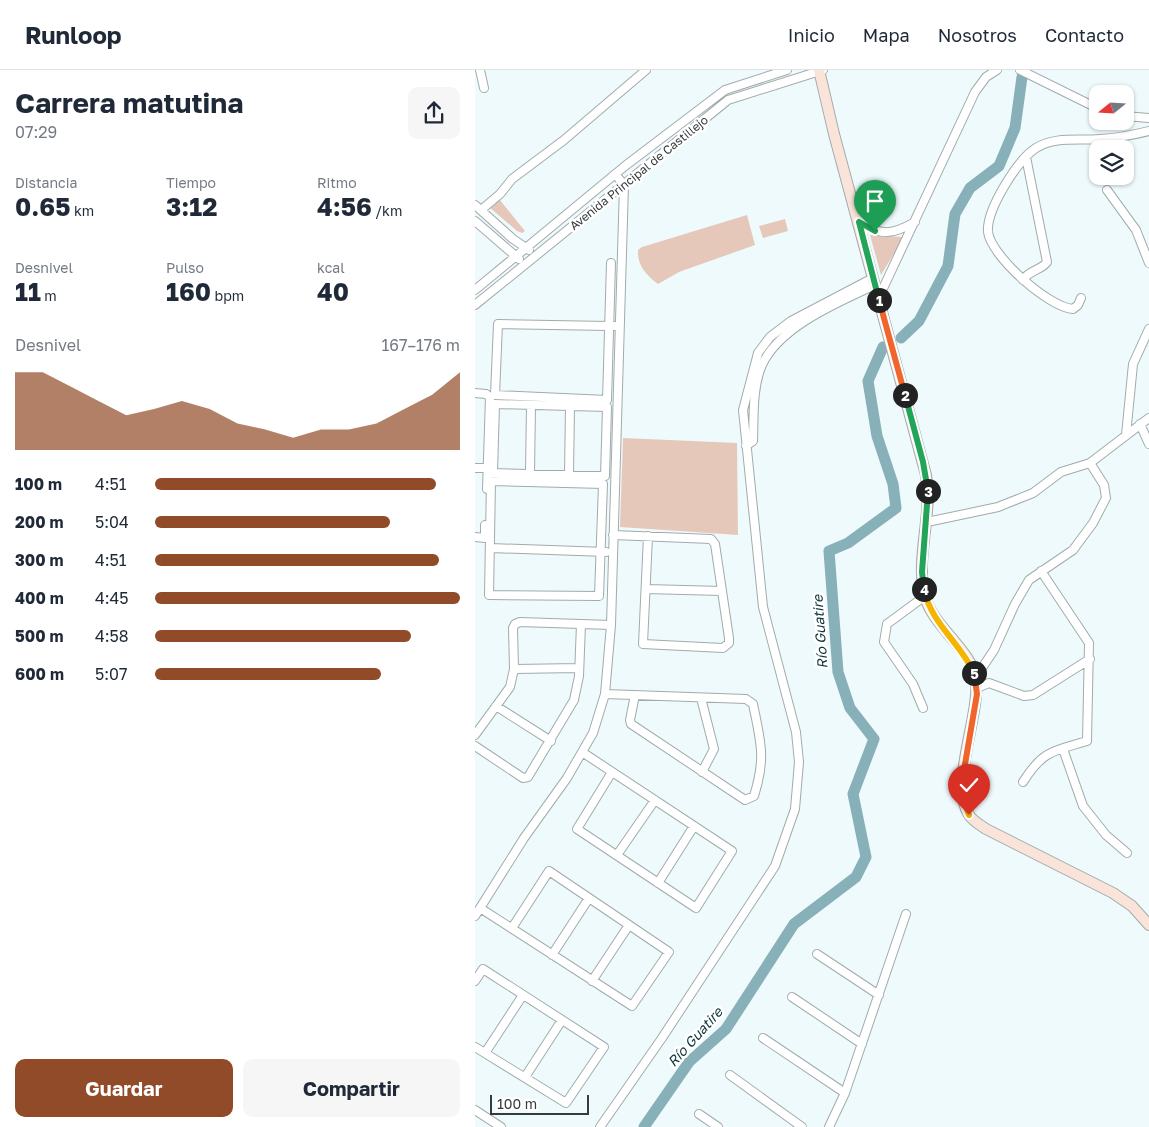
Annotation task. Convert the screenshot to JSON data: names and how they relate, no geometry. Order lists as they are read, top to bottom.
{
  "streets": {
    "street": ["Avenida Principal de Castillejo"]
  },
  "water": ["Río Guatire"],
  "scale_bar": "100 m",
  "north": "left",
  "page": {
    "header": "Runloop",
    "nav": [
      "Inicio",
      "Mapa",
      "Nosotros",
      "Contacto"
    ],
    "heading": ["Carrera matutina", "07:29"],
    "stats": [
      ["Distancia", "0.65 km"],
      ["Tiempo", "3:12"],
      ["Ritmo", "4:56 /km"],
      ["Desnivel", "11 m"],
      ["Pulso", "160 bpm"],
      ["kcal", "40"]
    ],
    "pins": [
      "1",
      "2",
      "3",
      "4",
      "5"
    ],
    "chart": ["Desnivel", "167–176 m"],
    "list": [
      {
        "name": "100 m",
        "note": "4:51"
      },
      {
        "name": "200 m",
        "note": "5:04"
      },
      {
        "name": "300 m",
        "note": "4:51"
      },
      {
        "name": "400 m",
        "note": "4:45"
      },
      {
        "name": "500 m",
        "note": "4:58"
      },
      {
        "name": "600 m",
        "note": "5:07"
      }
    ],
    "buttons": ["Guardar", "Compartir"],
    "scale": "100 m"
  }
}
